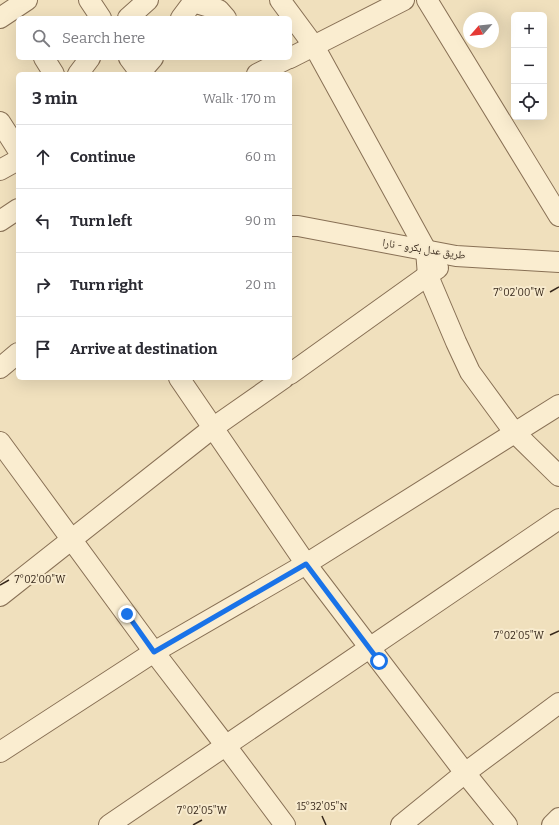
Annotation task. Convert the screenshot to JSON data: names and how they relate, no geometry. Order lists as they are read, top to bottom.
{
  "streets": {
    "street": ["طريق عدل بكرو - نارا"]
  },
  "north": "bottom left",
  "page": {
    "map_buttons": ["+", "−"],
    "search": "Search here",
    "heading": ["3 min", "Walk · 170 m"],
    "list": [
      ["Continue", "60 m"],
      ["Turn left", "90 m"],
      ["Turn right", "20 m"],
      "Arrive at destination"
    ]
  },
  "coordinates": ["7°02'00\"W", "7°02'05\"W", "15°32'05\"N"]
}
